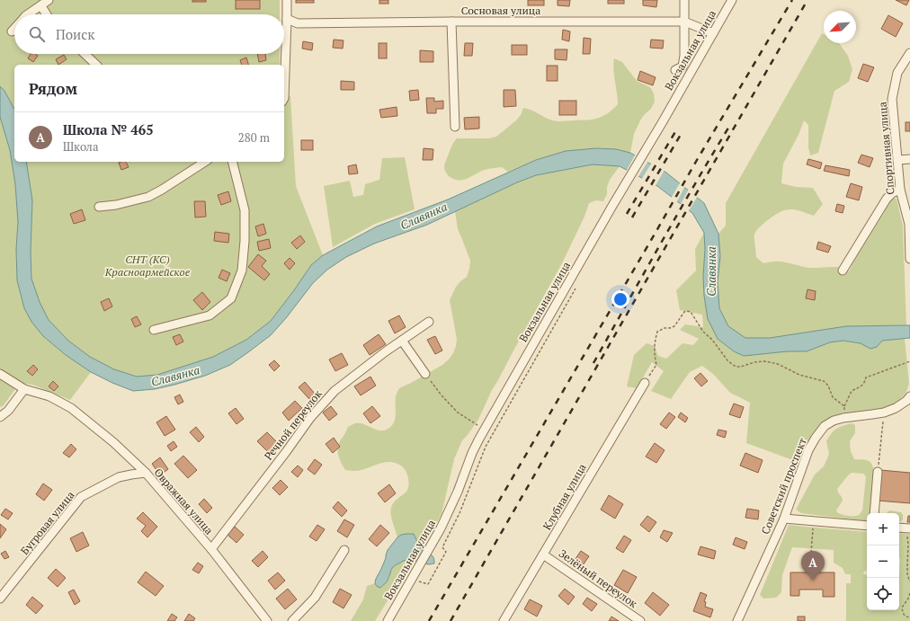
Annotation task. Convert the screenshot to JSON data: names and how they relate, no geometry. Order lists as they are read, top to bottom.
{
  "streets": {
    "street": [
      "Сосновая улица",
      "Вокзальная улица",
      "Спортивная улица",
      "Речной переулок",
      "Советский проспект",
      "Клубная улица",
      "Овражная улица",
      "Бугровая улица",
      "Зелёный переулок"
    ]
  },
  "crossings": [
    ["Сосновая улица", "Вокзальная улица"],
    ["Речной переулок", "Овражная улица"],
    ["Клубная улица", "Зелёный переулок"],
    ["Овражная улица", "Бугровая улица"]
  ],
  "water": ["Славянка"],
  "parks": ["СНТ (КС) Красноармейское"],
  "north": "bottom left",
  "page": {
    "search": "Поиск",
    "heading": "Рядом",
    "list": [
      {
        "mark": "A",
        "name": "Школа № 465",
        "note": "Школа",
        "value": "280 m"
      }
    ],
    "map_buttons": ["+", "−"],
    "pins": "A"
  }
}
